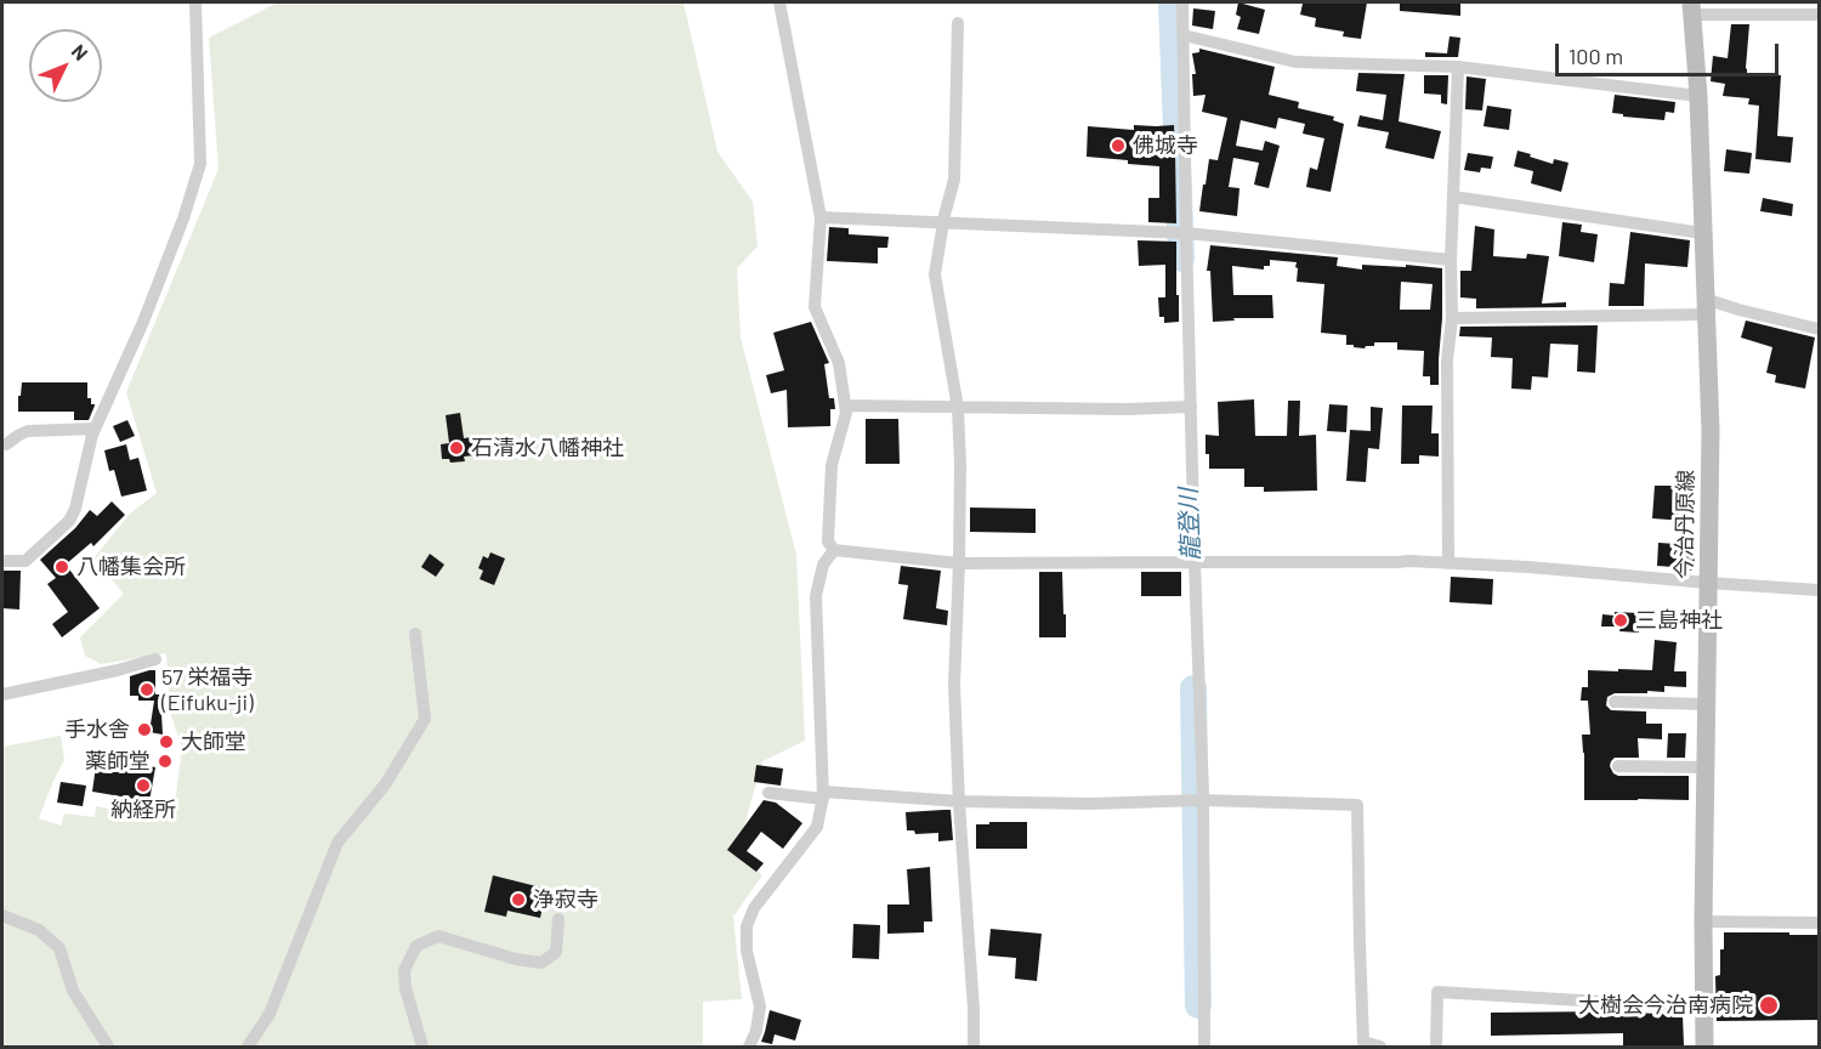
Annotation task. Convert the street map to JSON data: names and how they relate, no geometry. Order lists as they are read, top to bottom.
{
  "streets": {
    "main road": ["今治丹原線"]
  },
  "water": ["龍登川"],
  "places": [
    "佛城寺",
    "石清水八幡神社",
    "八幡集会所",
    "三島神社",
    "57 栄福寺 (Eifuku-ji)",
    "手水舎",
    "大師堂",
    "薬師堂",
    "納経所",
    "浄寂寺",
    "大樹会今治南病院"
  ],
  "scale_bar": "100 m",
  "north": "top right"
}
